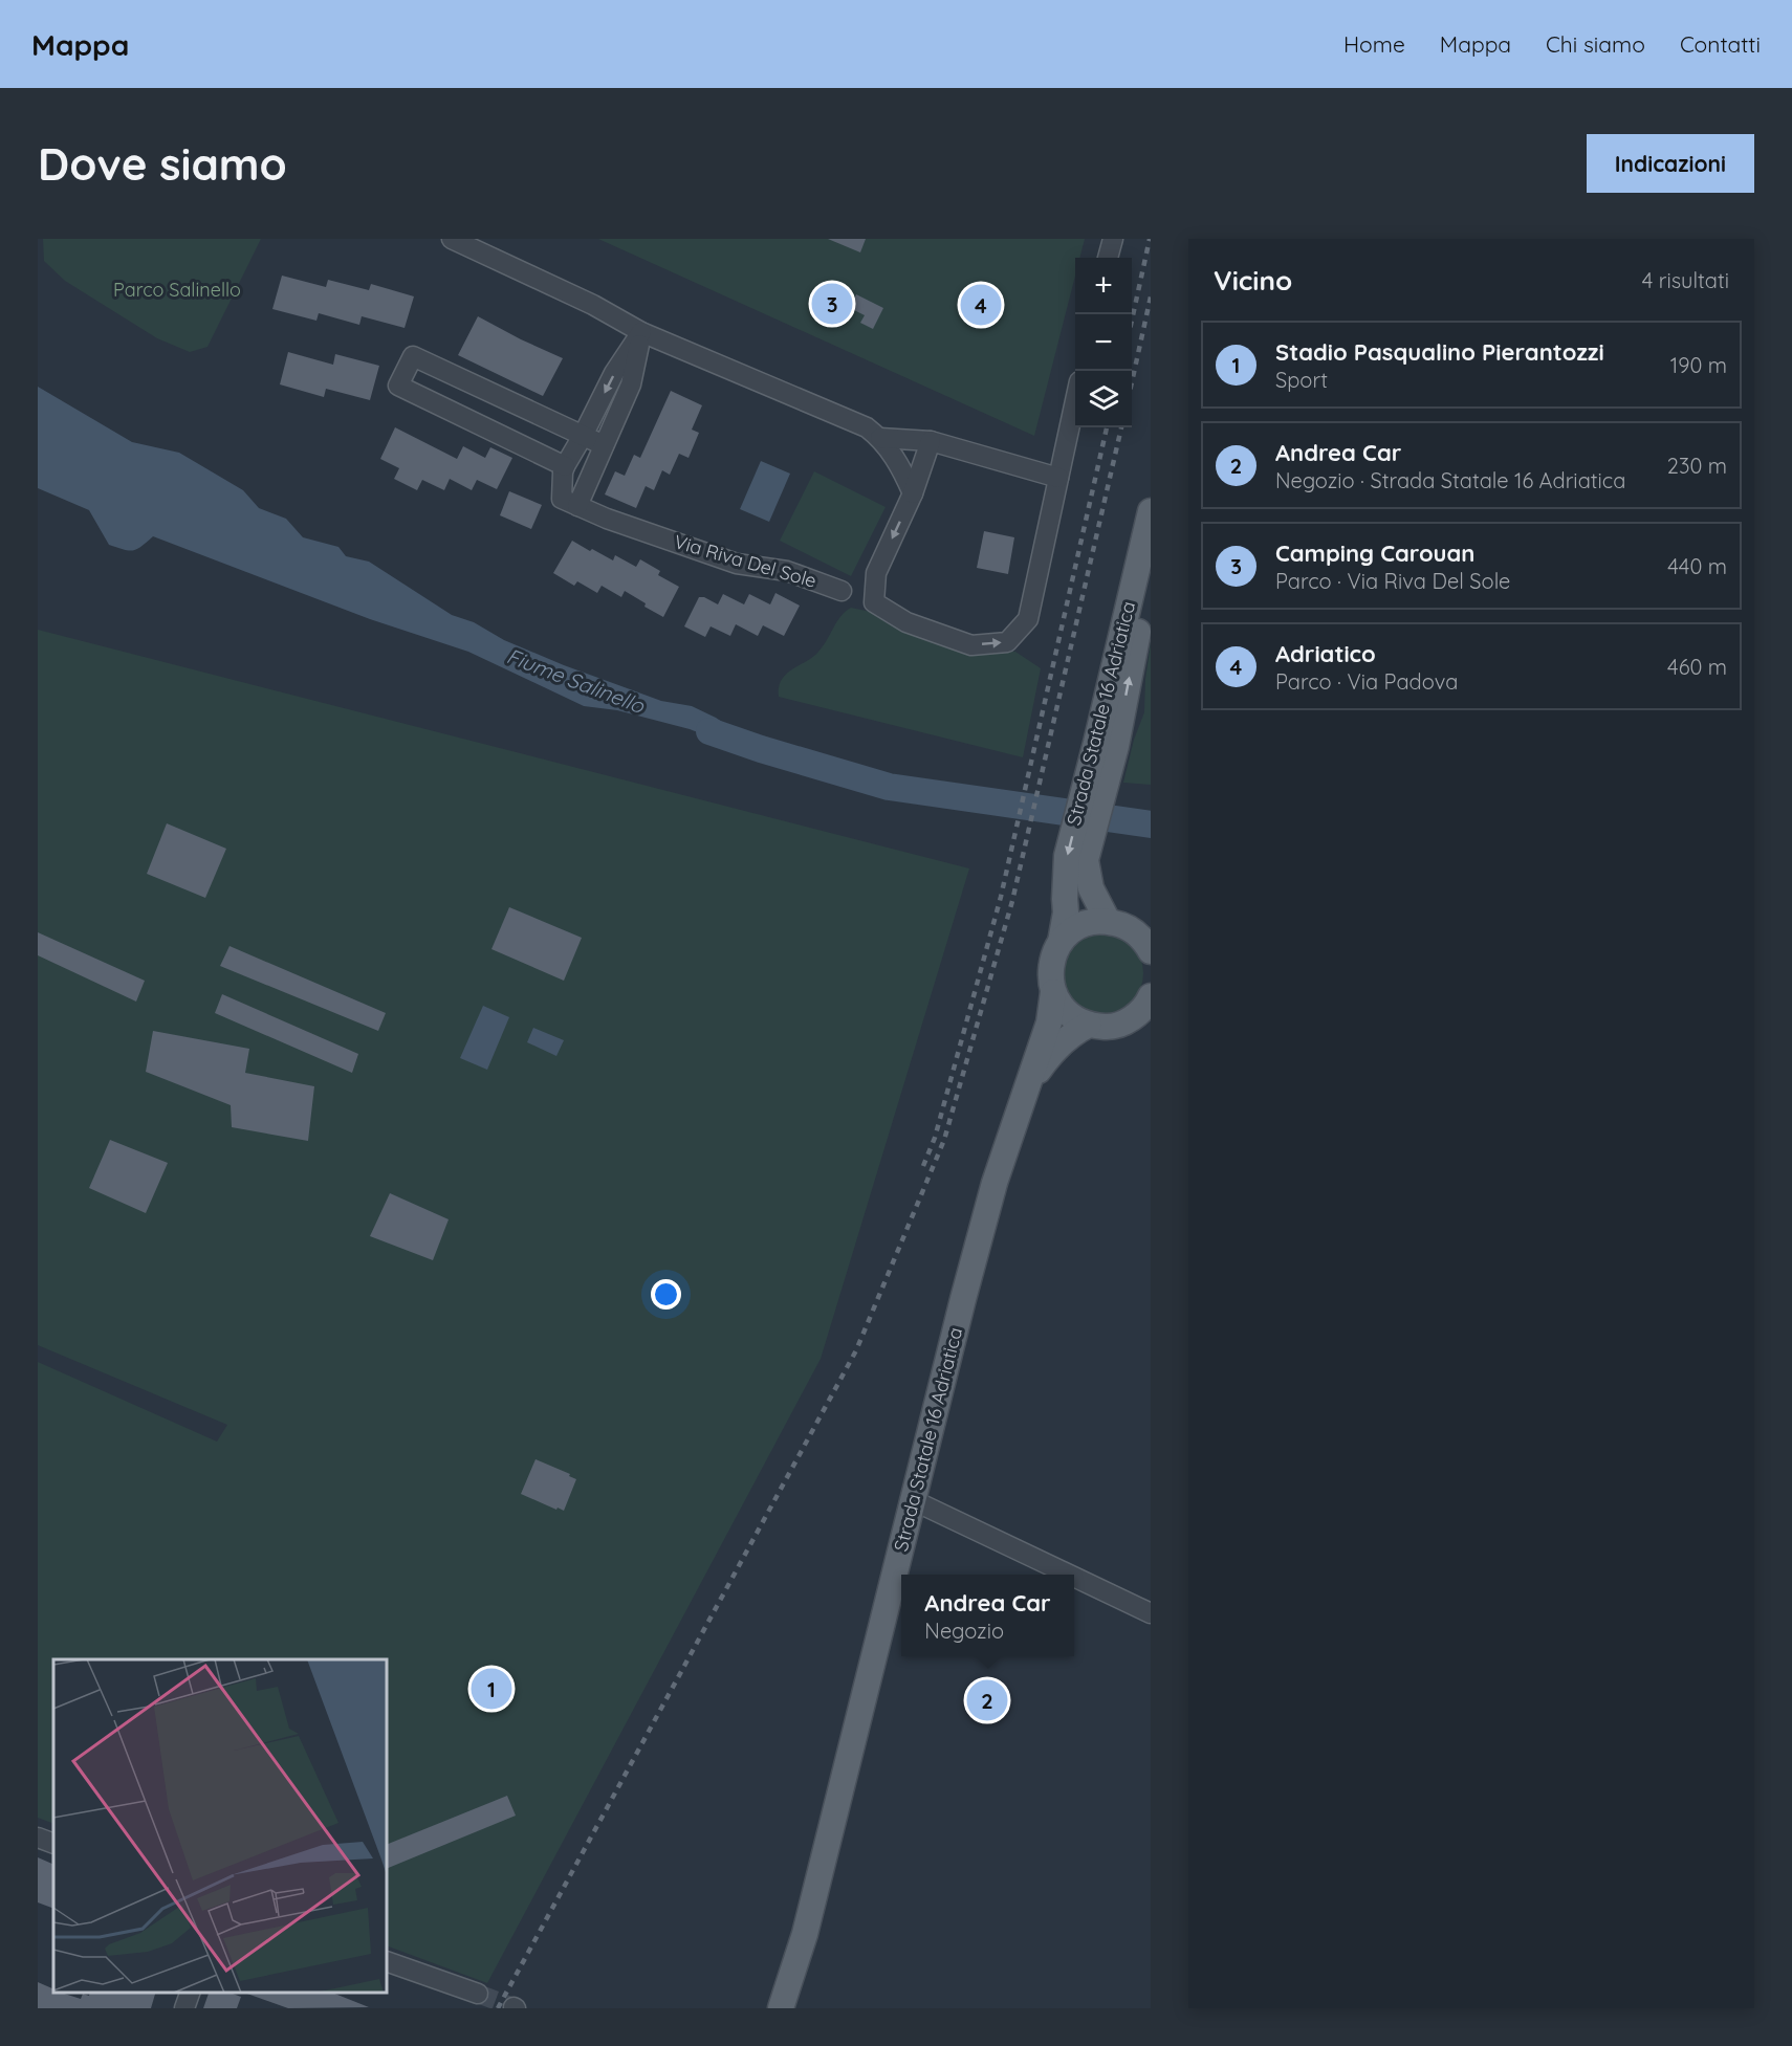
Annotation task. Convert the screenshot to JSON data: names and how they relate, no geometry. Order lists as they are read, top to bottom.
{
  "streets": {
    "main road": ["Strada Statale 16 Adriatica"],
    "street": ["Via Riva Del Sole"]
  },
  "water": ["Fiume Salinello"],
  "parks": ["Parco Salinello"],
  "page": {
    "header": "Mappa",
    "nav": [
      "Home",
      "Mappa",
      "Chi siamo",
      "Contatti"
    ],
    "buttons": "Indicazioni",
    "title": "Dove siamo",
    "heading": ["Vicino", "4 risultati"],
    "map_buttons": ["+", "−"],
    "pins": [
      "3",
      "4",
      "1",
      "2"
    ],
    "list": [
      {
        "mark": "1",
        "name": "Stadio Pasqualino Pierantozzi",
        "note": "Sport",
        "value": "190 m"
      },
      {
        "mark": "2",
        "name": "Andrea Car",
        "note": "Negozio · Strada Statale 16 Adriatica",
        "value": "230 m"
      },
      {
        "mark": "3",
        "name": "Camping Carouan",
        "note": "Parco · Via Riva Del Sole",
        "value": "440 m"
      },
      {
        "mark": "4",
        "name": "Adriatico",
        "note": "Parco · Via Padova",
        "value": "460 m"
      }
    ],
    "popup": ["Andrea Car", "Negozio"]
  }
}
